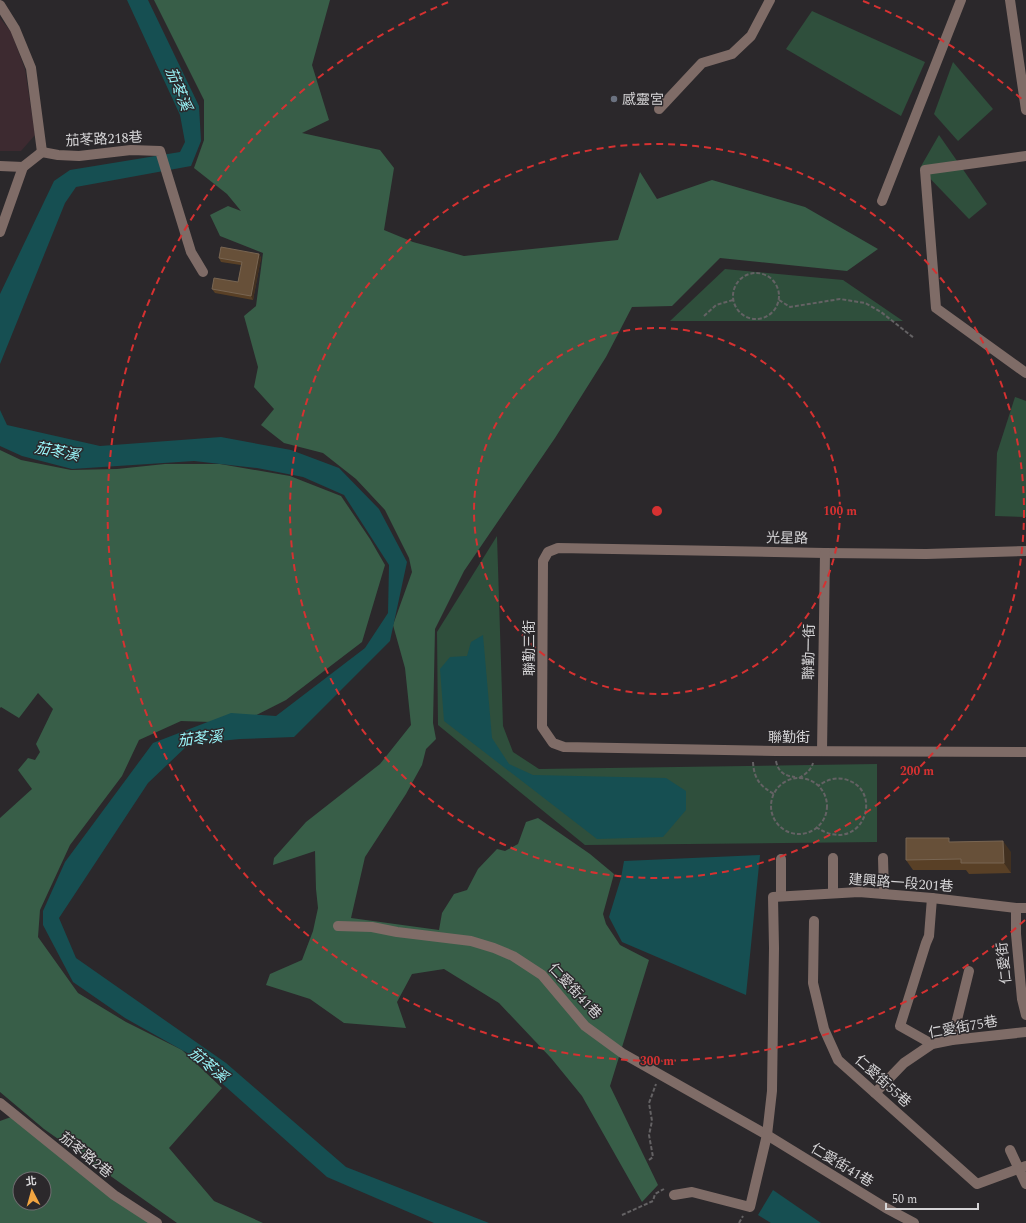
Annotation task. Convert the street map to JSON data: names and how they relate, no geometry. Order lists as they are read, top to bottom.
{
  "streets": {
    "street": [
      "茄苳路218巷",
      "光星路",
      "聯勤三街",
      "聯勤一街",
      "聯勤街",
      "建興路一段201巷",
      "仁愛街",
      "仁愛街41巷",
      "仁愛街75巷",
      "仁愛街55巷",
      "茄苳路2巷"
    ]
  },
  "crossings": [
    ["光星路", "聯勤三街"],
    ["光星路", "聯勤一街"],
    ["聯勤三街", "聯勤街"],
    ["聯勤一街", "聯勤街"],
    ["建興路一段201巷", "仁愛街"],
    ["仁愛街75巷", "仁愛街55巷"]
  ],
  "water": ["茄苳溪"],
  "places": ["感靈宮"],
  "scale_bar": "50 m",
  "north": "top",
  "rings": ["100 m", "200 m", "300 m"]
}
